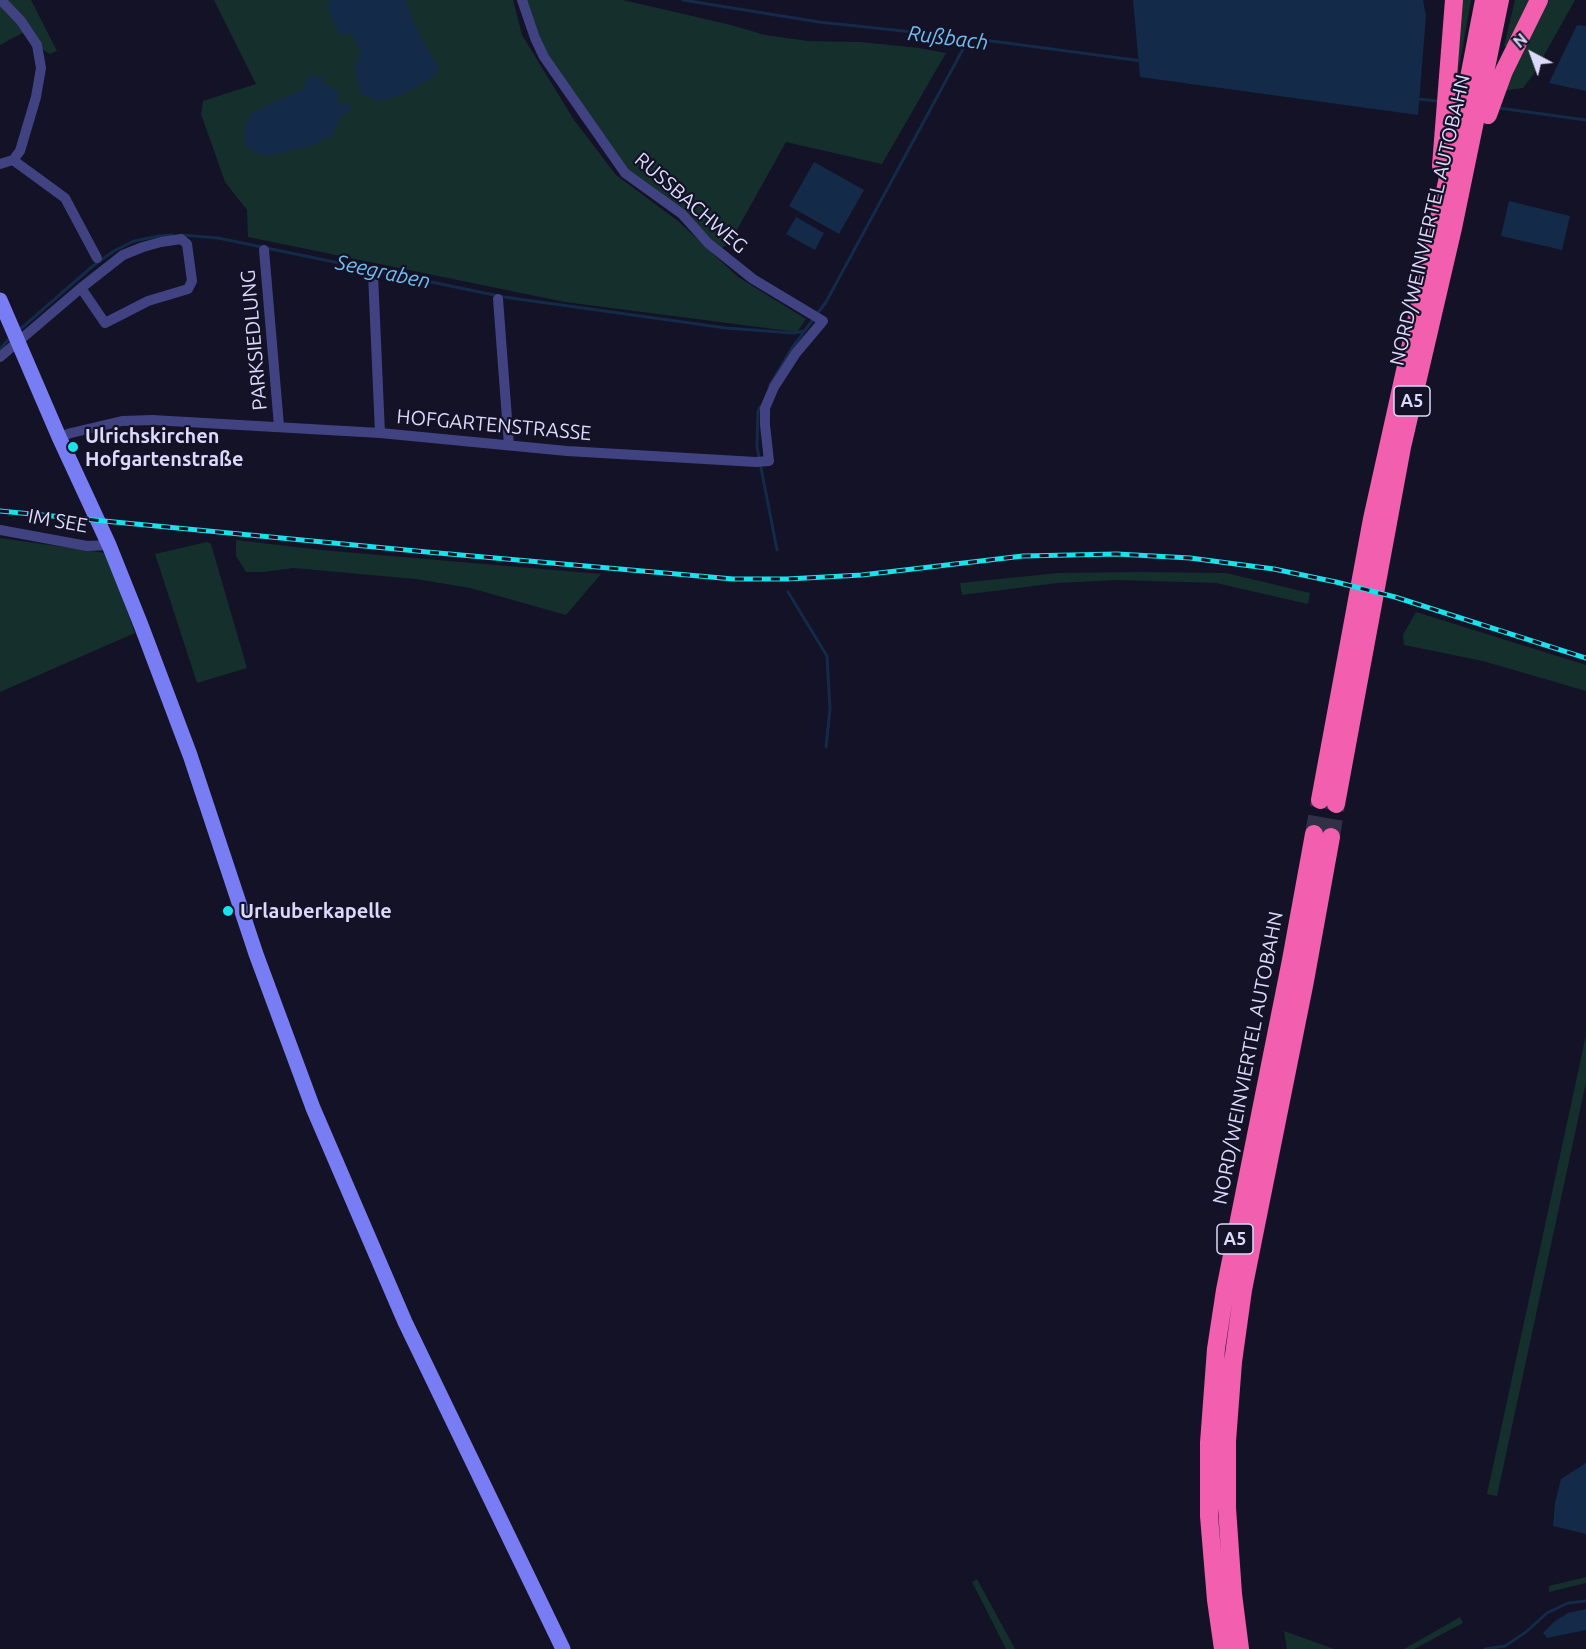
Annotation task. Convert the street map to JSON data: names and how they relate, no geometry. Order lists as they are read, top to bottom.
{
  "streets": {
    "highway": ["NORD/WEINVIERTEL AUTOBAHN", "A5"],
    "street": [
      "RUSSBACHWEG",
      "PARKSIEDLUNG",
      "HOFGARTENSTRASSE",
      "IM SEE"
    ]
  },
  "crossings": [
    ["RUSSBACHWEG", "HOFGARTENSTRASSE"],
    ["PARKSIEDLUNG", "HOFGARTENSTRASSE"]
  ],
  "water": ["Rußbach", "Seegraben"],
  "places": ["Ulrichskirchen Hofgartenstraße", "Urlauberkapelle"],
  "north": "top left"
}
